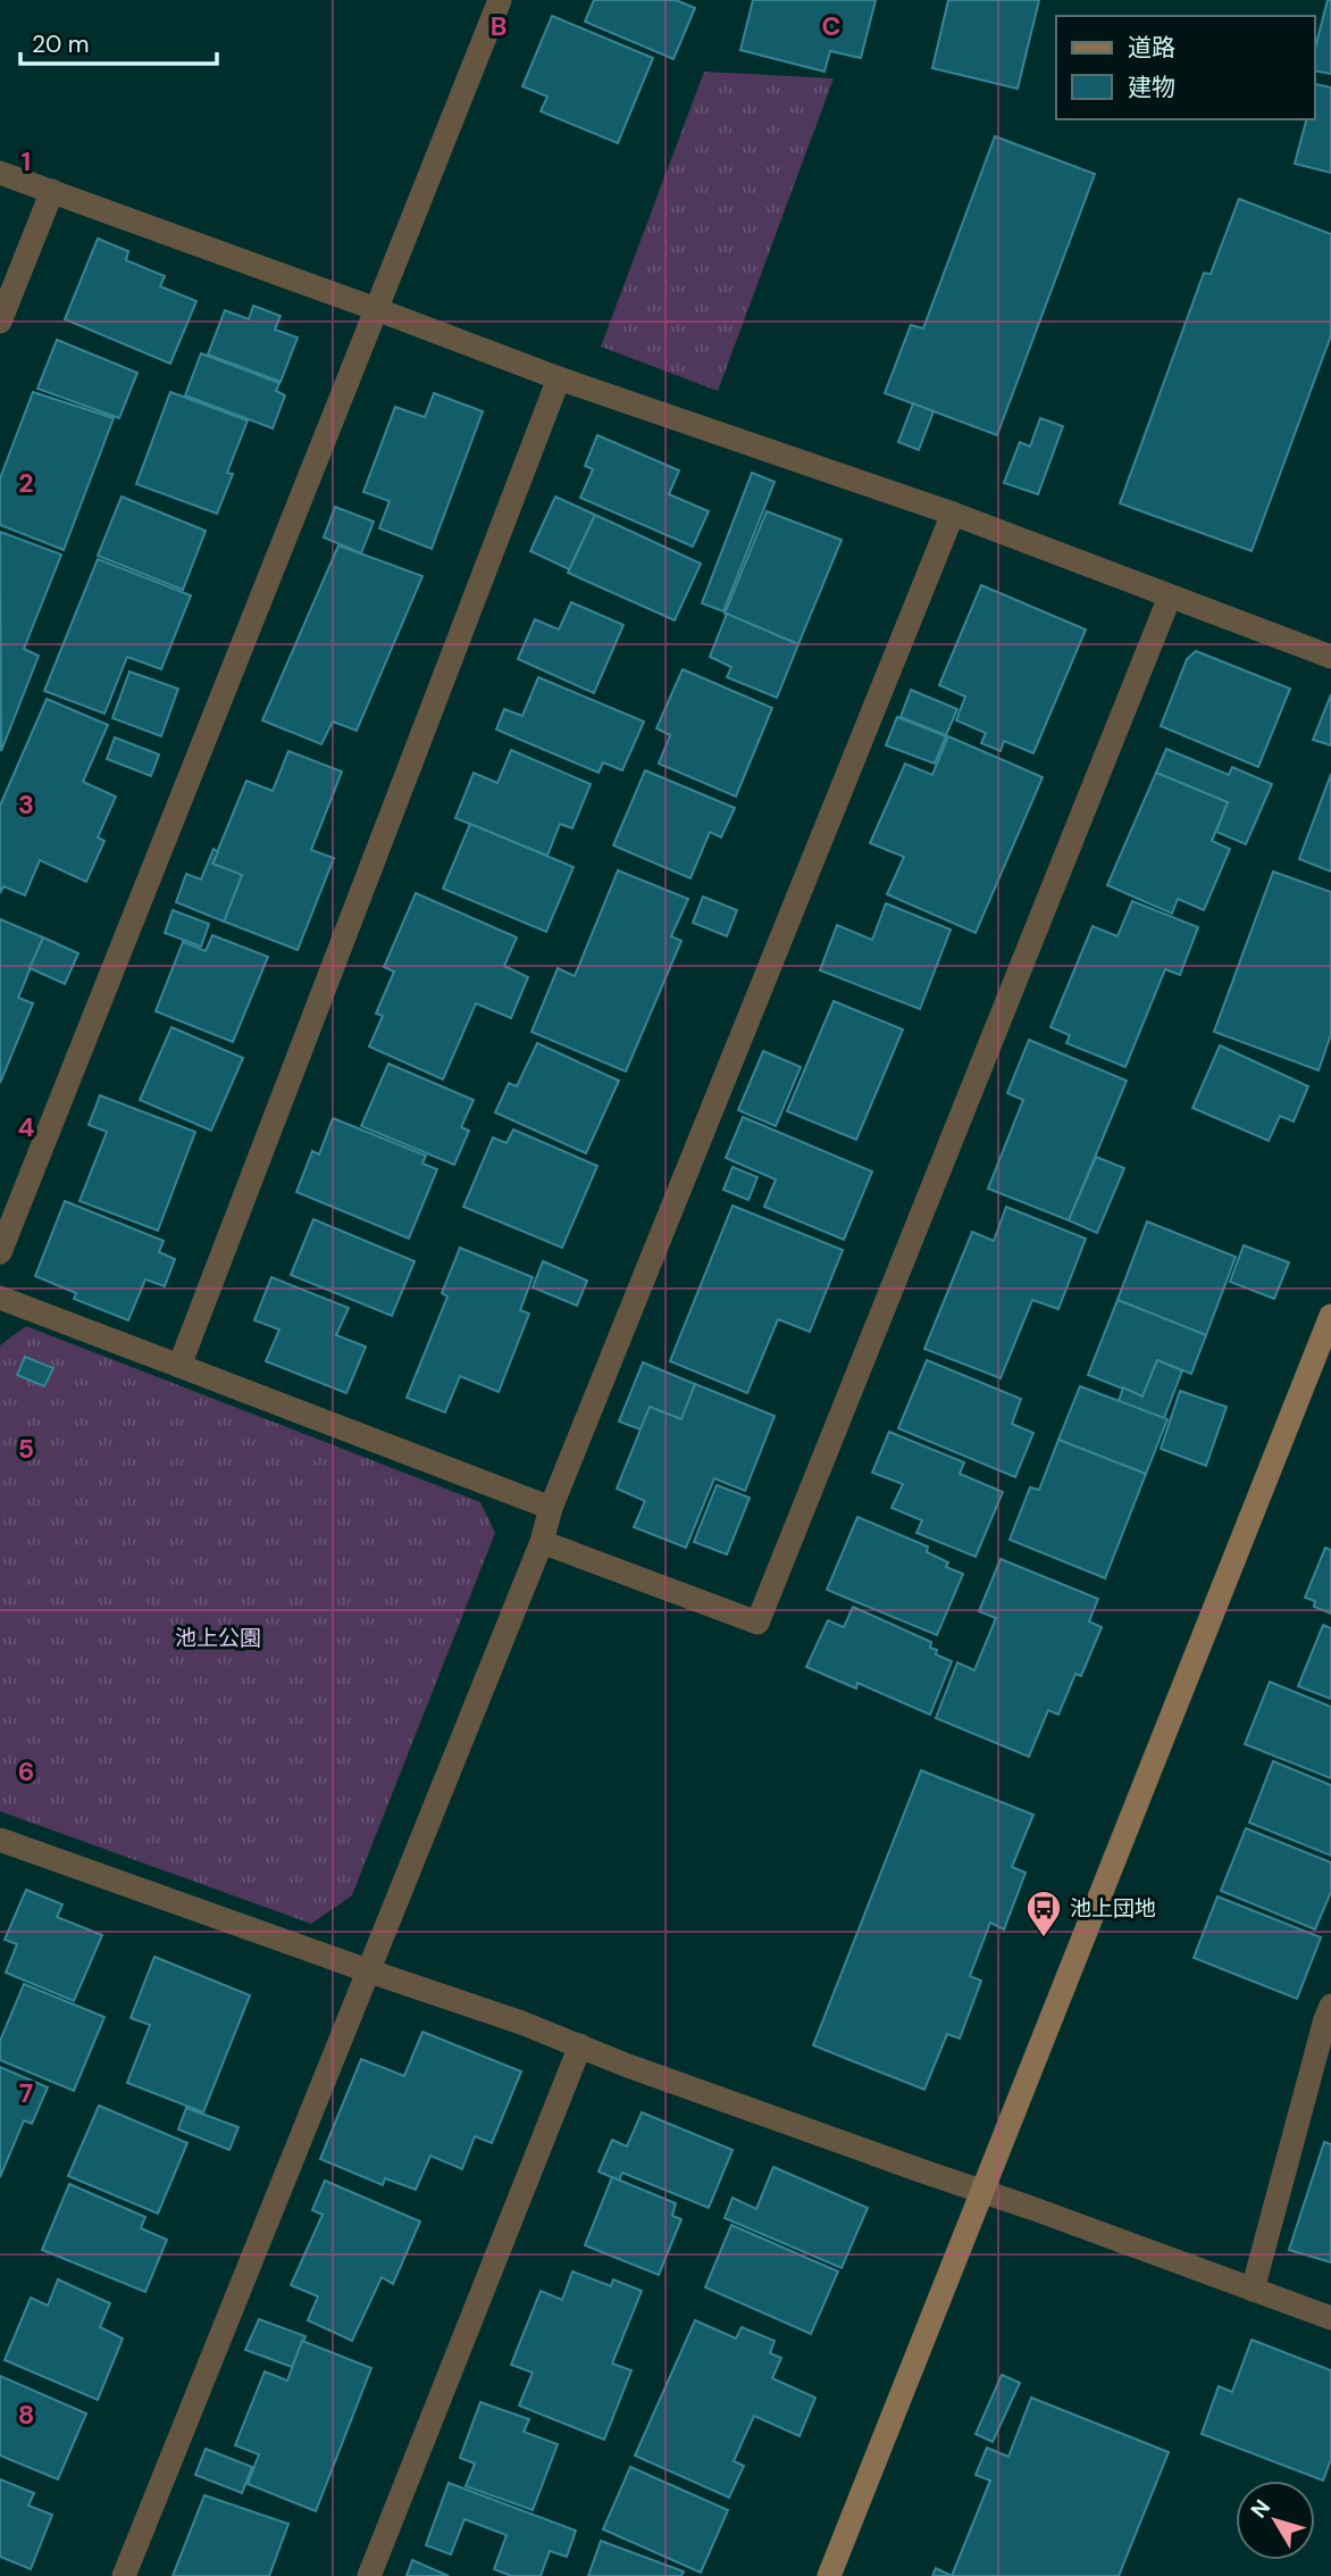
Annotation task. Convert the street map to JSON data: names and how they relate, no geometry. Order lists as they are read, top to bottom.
{
  "parks": ["池上公園"],
  "places": {
    "bus stop": ["池上団地"]
  },
  "legend": ["道路", "建物"],
  "scale_bar": "20 m",
  "north": "top left",
  "grid": {
    "columns": ["B", "C"],
    "rows": [
      "1",
      "2",
      "3",
      "4",
      "5",
      "6",
      "7",
      "8"
    ]
  }
}
